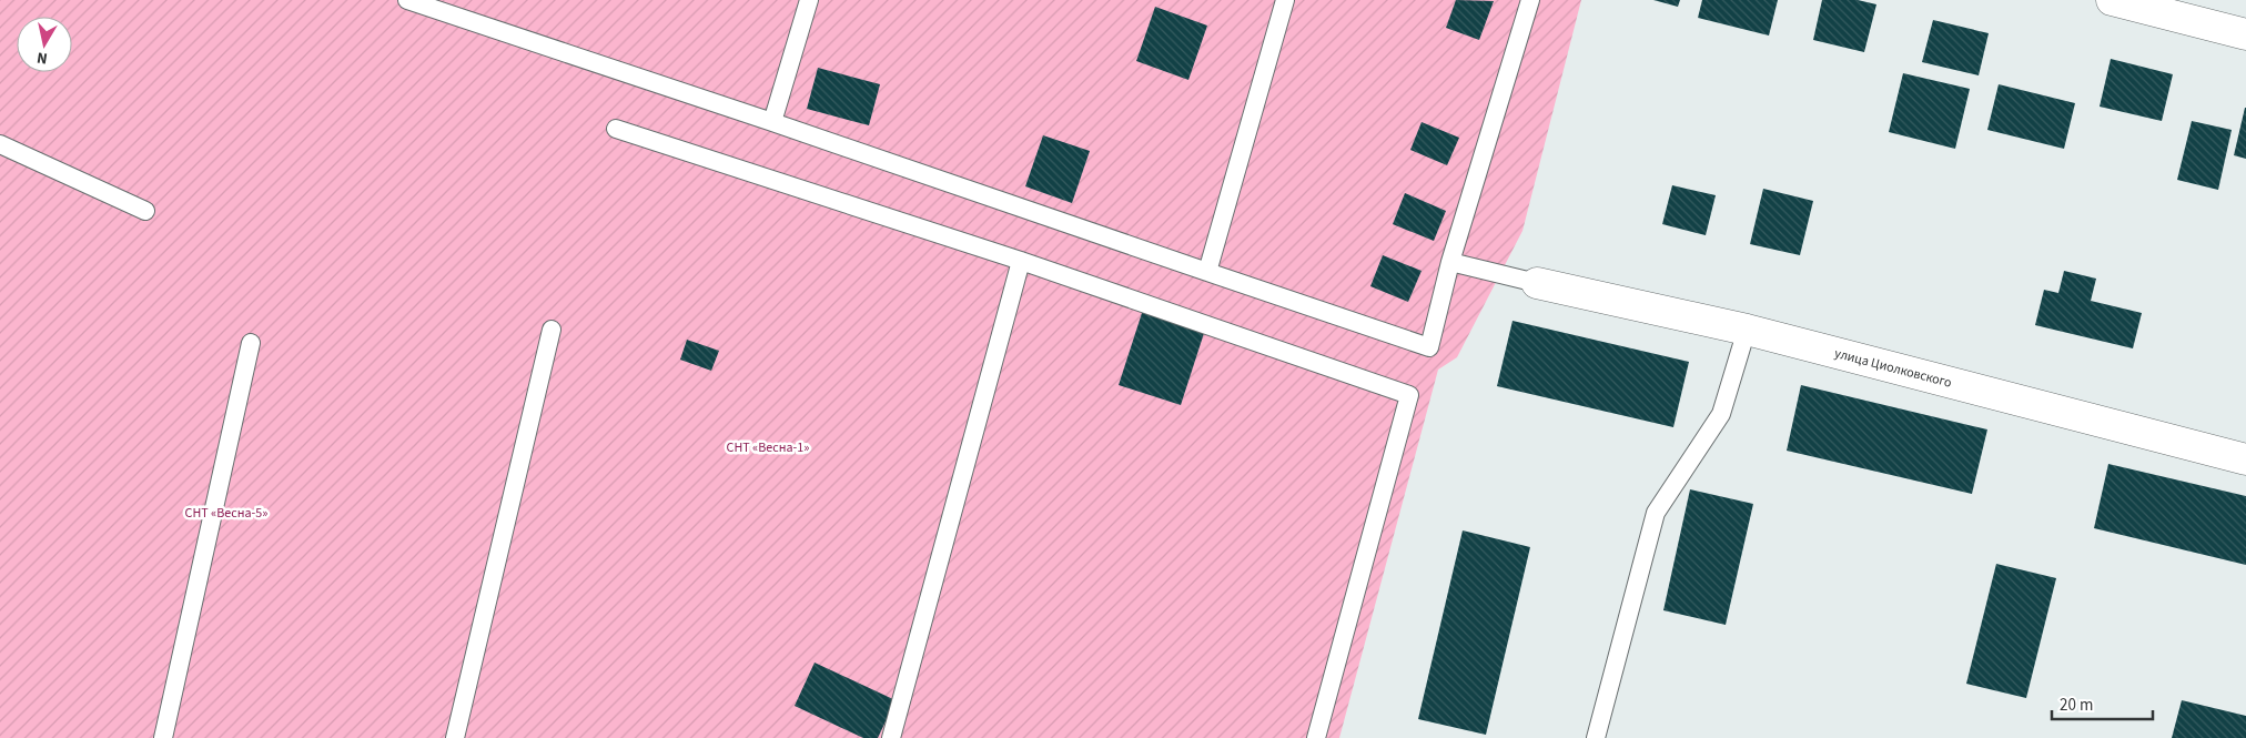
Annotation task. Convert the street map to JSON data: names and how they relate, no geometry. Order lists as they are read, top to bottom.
{
  "streets": {
    "street": ["улица Циолковского"]
  },
  "parks": ["СНТ «Весна-1»", "СНТ «Весна-5»"],
  "scale_bar": "20 m",
  "north": "bottom"
}
